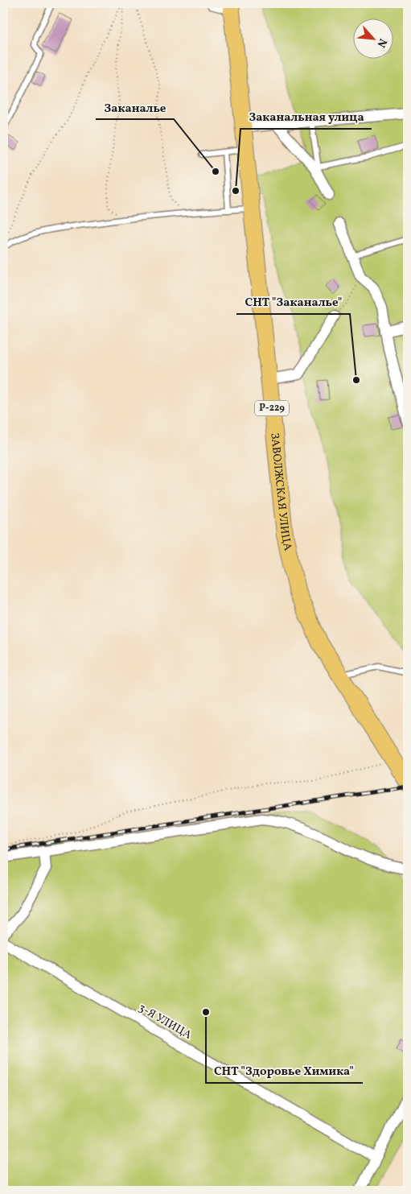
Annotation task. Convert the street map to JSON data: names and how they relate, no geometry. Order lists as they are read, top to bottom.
{
  "streets": {
    "main road": ["Р-229", "ЗАВОЛЖСКАЯ УЛИЦА"],
    "street": ["3-Я УЛИЦА"]
  },
  "places": [
    "Заканалье",
    "Заканальная улица",
    "СНТ \"Заканалье\"",
    "СНТ \"Здоровье Химика\""
  ],
  "north": "bottom right"
}
